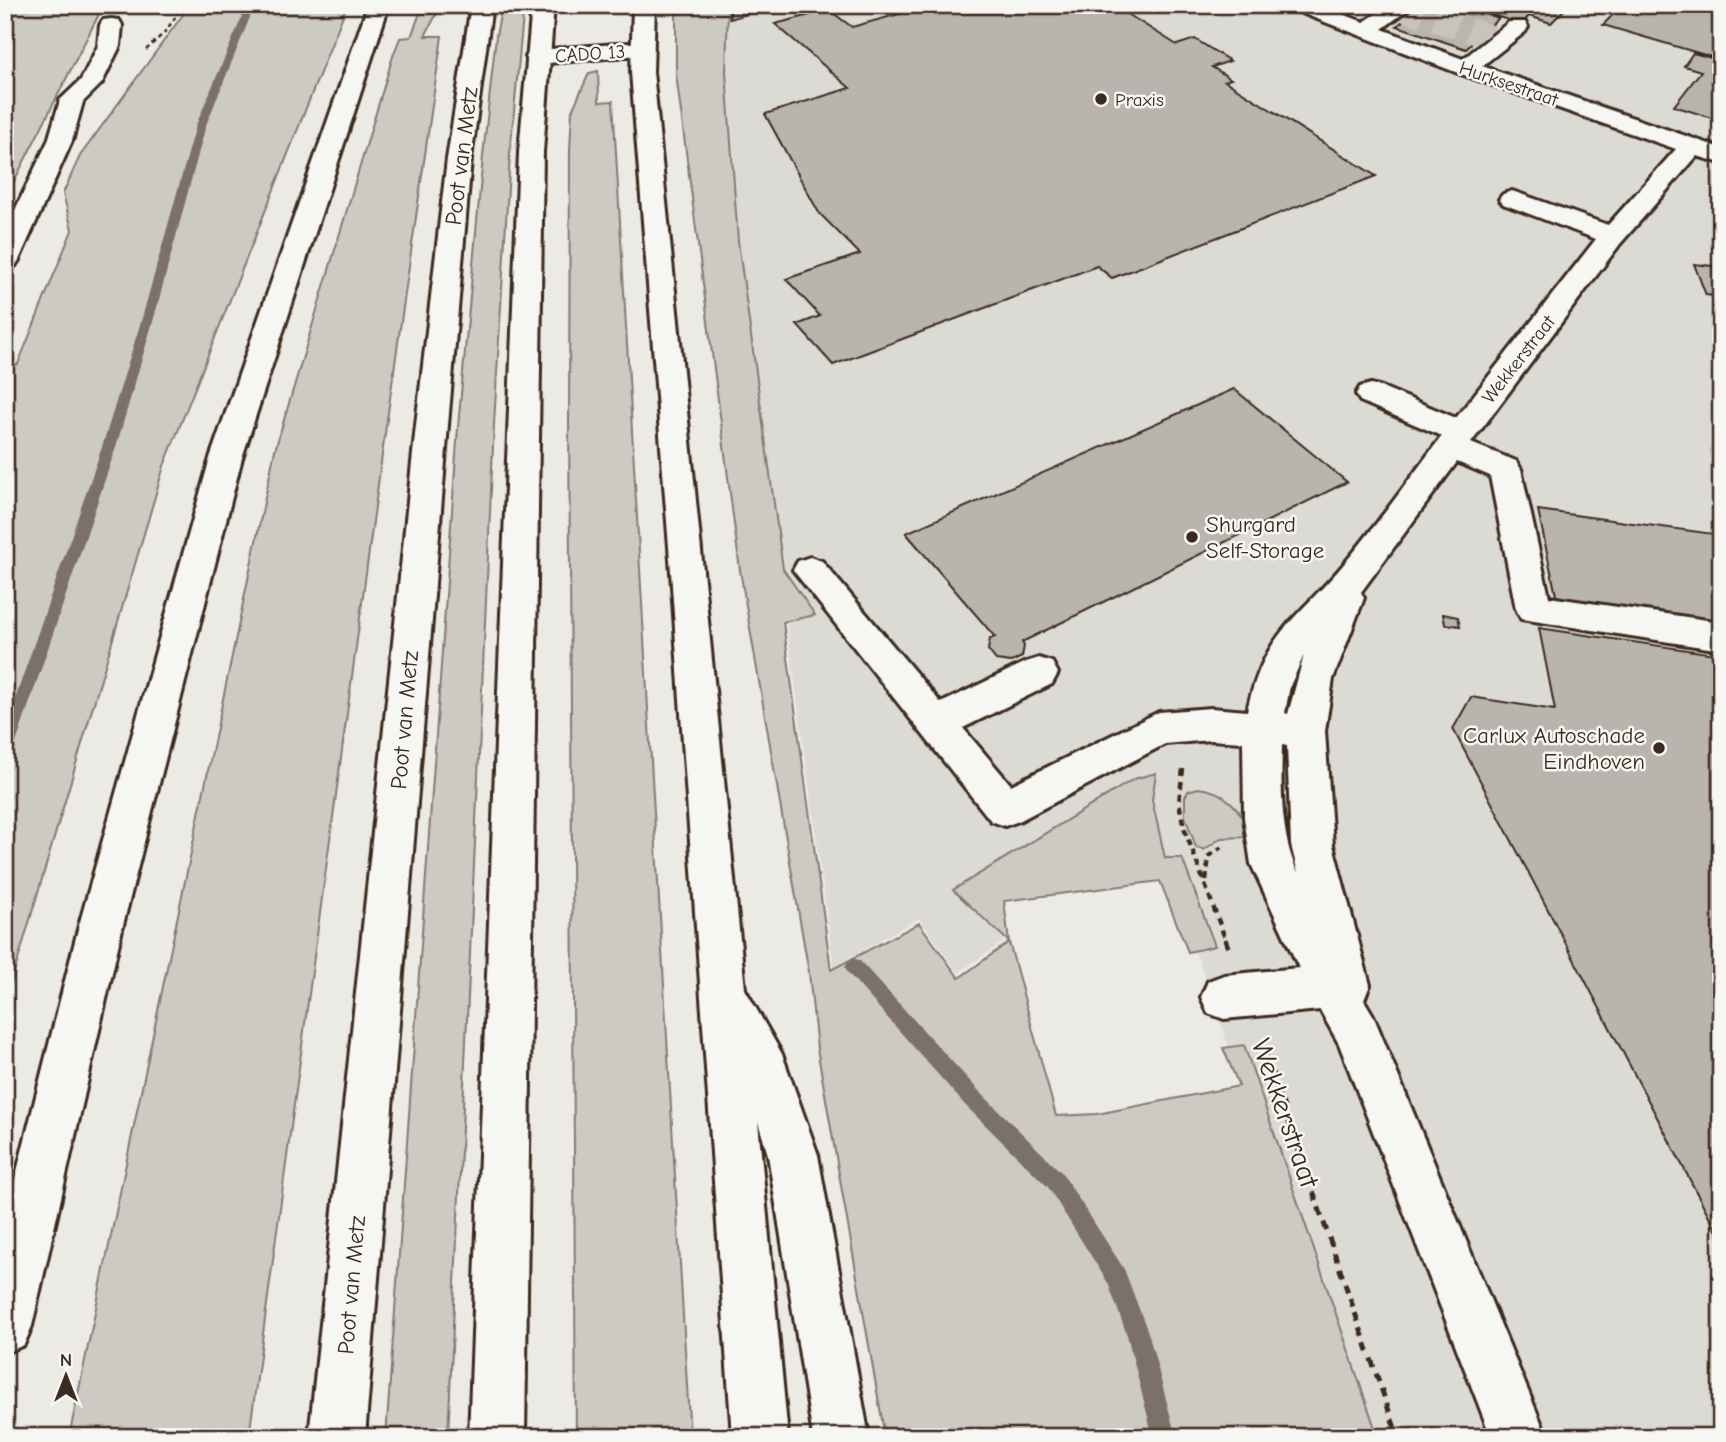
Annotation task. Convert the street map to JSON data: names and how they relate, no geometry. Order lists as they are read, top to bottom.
{
  "streets": {
    "main road": [
      "CADO 13",
      "Hurksestraat",
      "Poot van Metz",
      "Wekkerstraat"
    ]
  },
  "crossings": [
    ["Hurksestraat", "Wekkerstraat"]
  ],
  "places": ["Praxis", "Shurgard Self-Storage", "Carlux Autoschade Eindhoven"],
  "north": "top"
}
